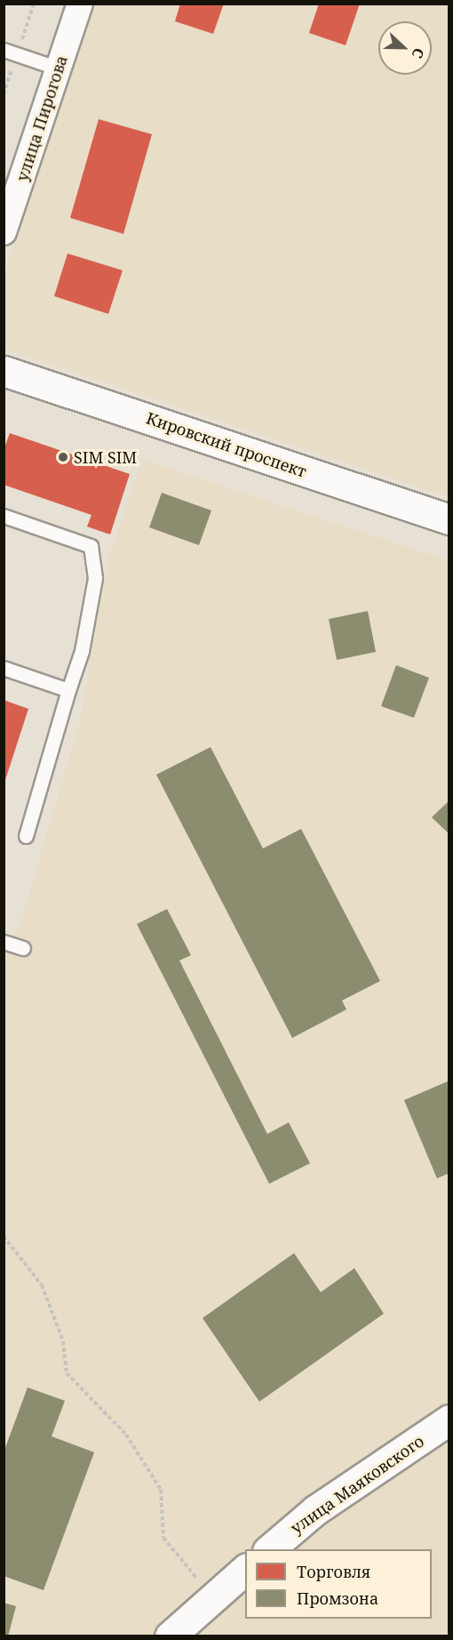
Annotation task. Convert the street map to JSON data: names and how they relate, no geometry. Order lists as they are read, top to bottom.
{
  "streets": {
    "main road": ["Кировский проспект", "улица Маяковского"],
    "street": ["улица Пирогова"]
  },
  "places": ["SIM SIM"],
  "legend": ["Торговля", "Промзона"],
  "north": "right"
}
